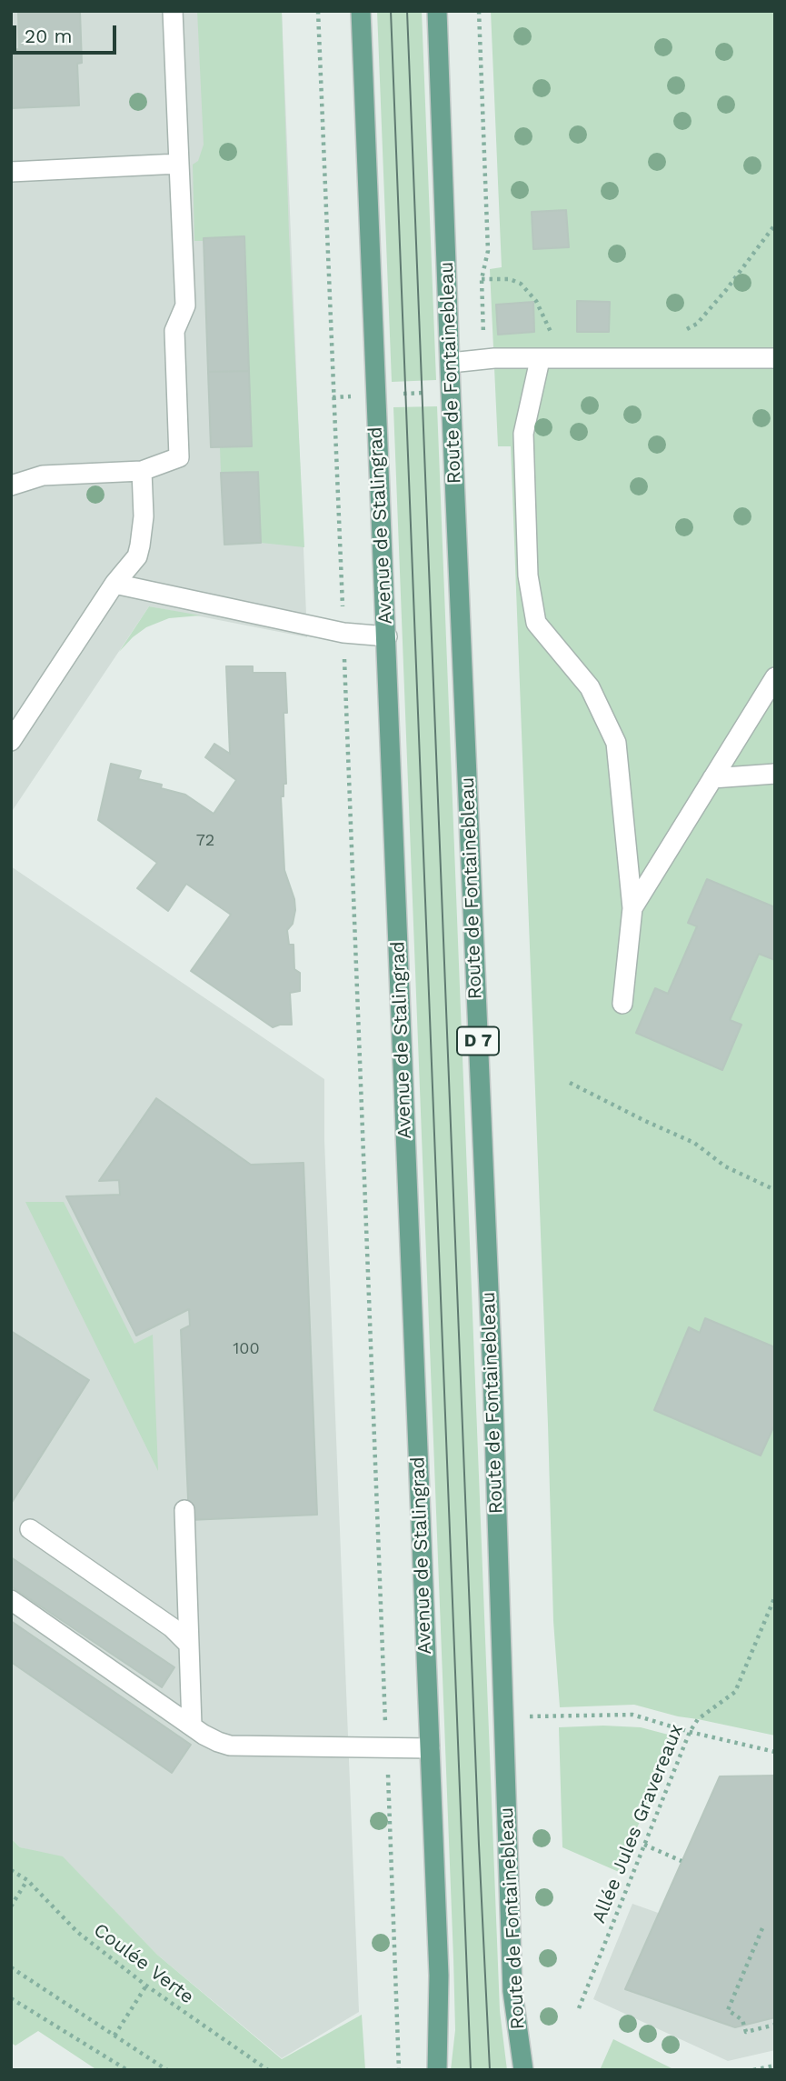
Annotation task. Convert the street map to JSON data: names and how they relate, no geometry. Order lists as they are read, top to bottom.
{
  "streets": {
    "main road": ["Route de Fontainebleau", "Avenue de Stalingrad", "D 7"],
    "path": ["Allée Jules Gravereaux", "Coulée Verte"]
  },
  "house_numbers": ["72", "100"],
  "scale_bar": "20 m"
}
